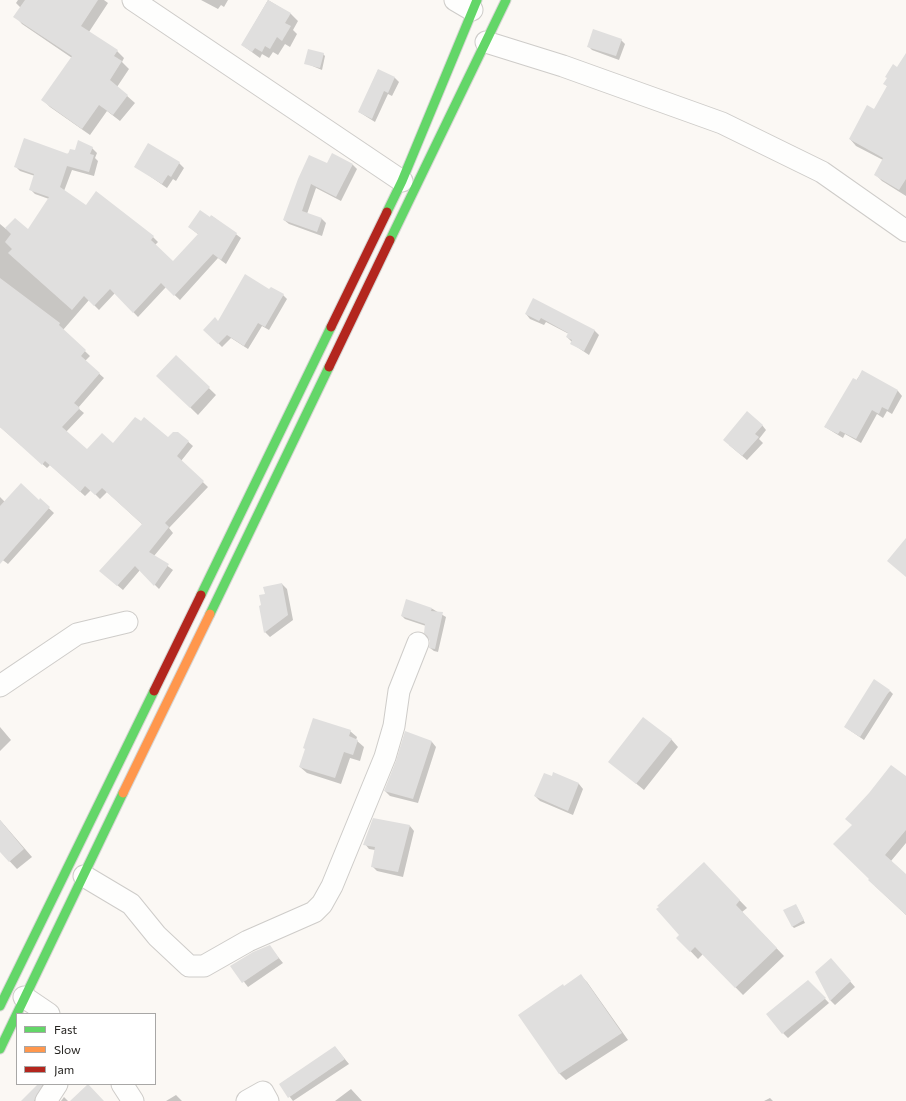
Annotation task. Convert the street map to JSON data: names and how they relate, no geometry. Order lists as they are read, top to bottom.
{
  "legend": ["Fast", "Slow", "Jam"]
}
